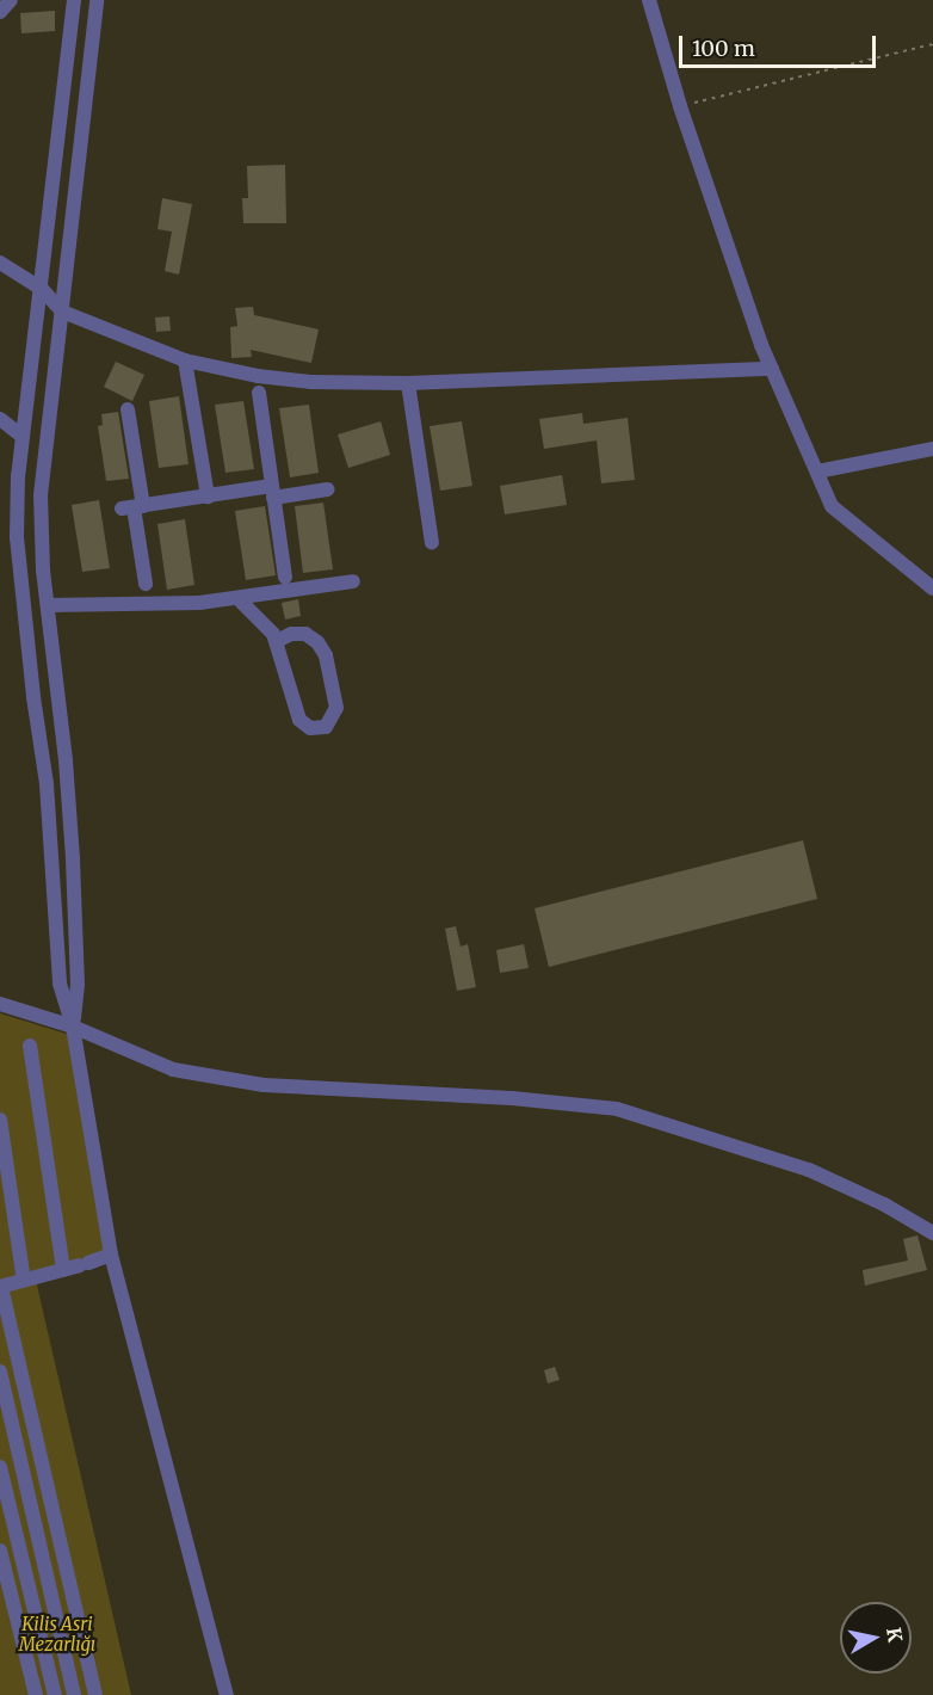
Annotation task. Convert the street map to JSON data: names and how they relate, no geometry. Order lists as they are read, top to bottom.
{
  "parks": ["Kilis Asri Mezarlığı"],
  "scale_bar": "100 m",
  "north": "right"
}
